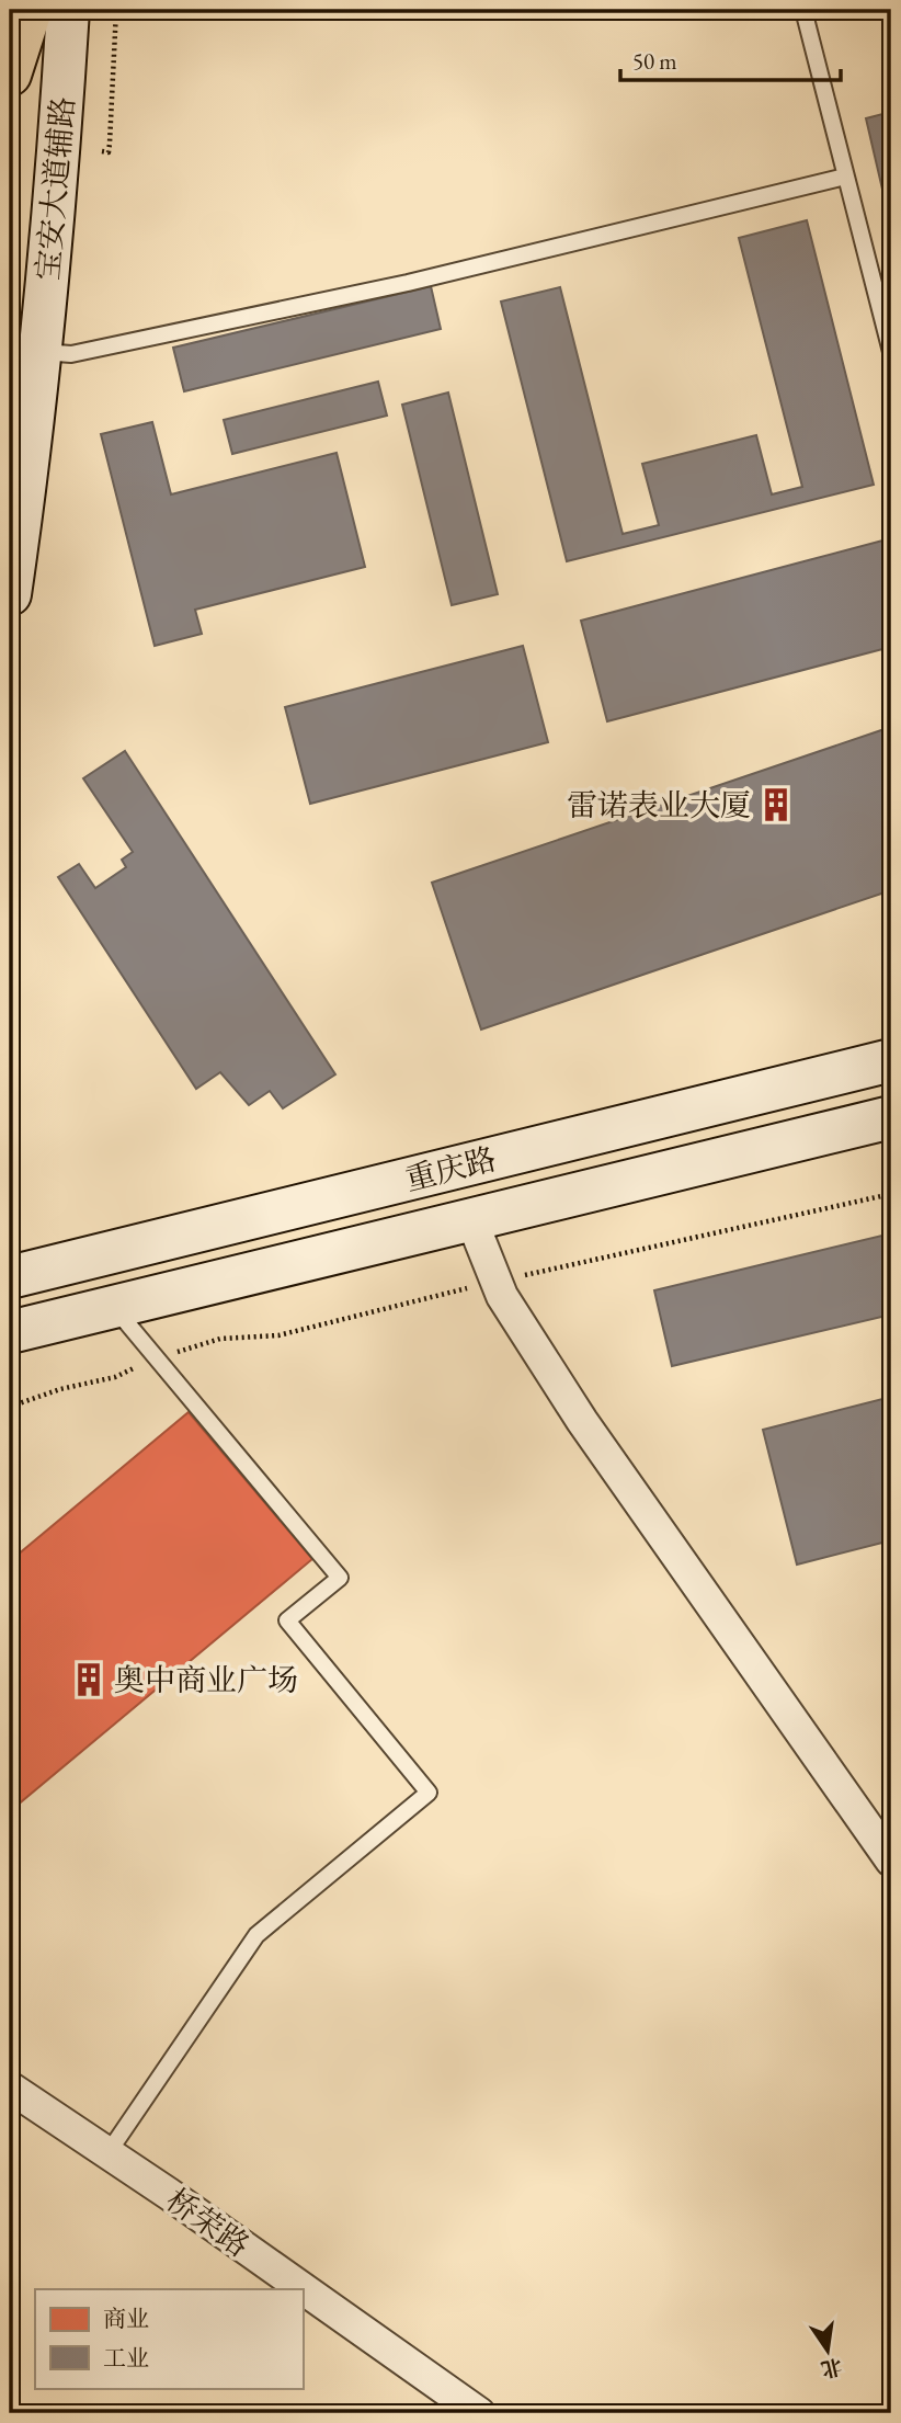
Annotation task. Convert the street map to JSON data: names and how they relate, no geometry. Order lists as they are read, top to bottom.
{
  "streets": {
    "main road": ["宝安大道辅路", "重庆路"],
    "street": ["桥荣路"]
  },
  "places": {
    "building": ["雷诺表业大厦", "奥中商业广场"]
  },
  "legend": ["商业", "工业"],
  "scale_bar": "50 m",
  "north": "bottom"
}
